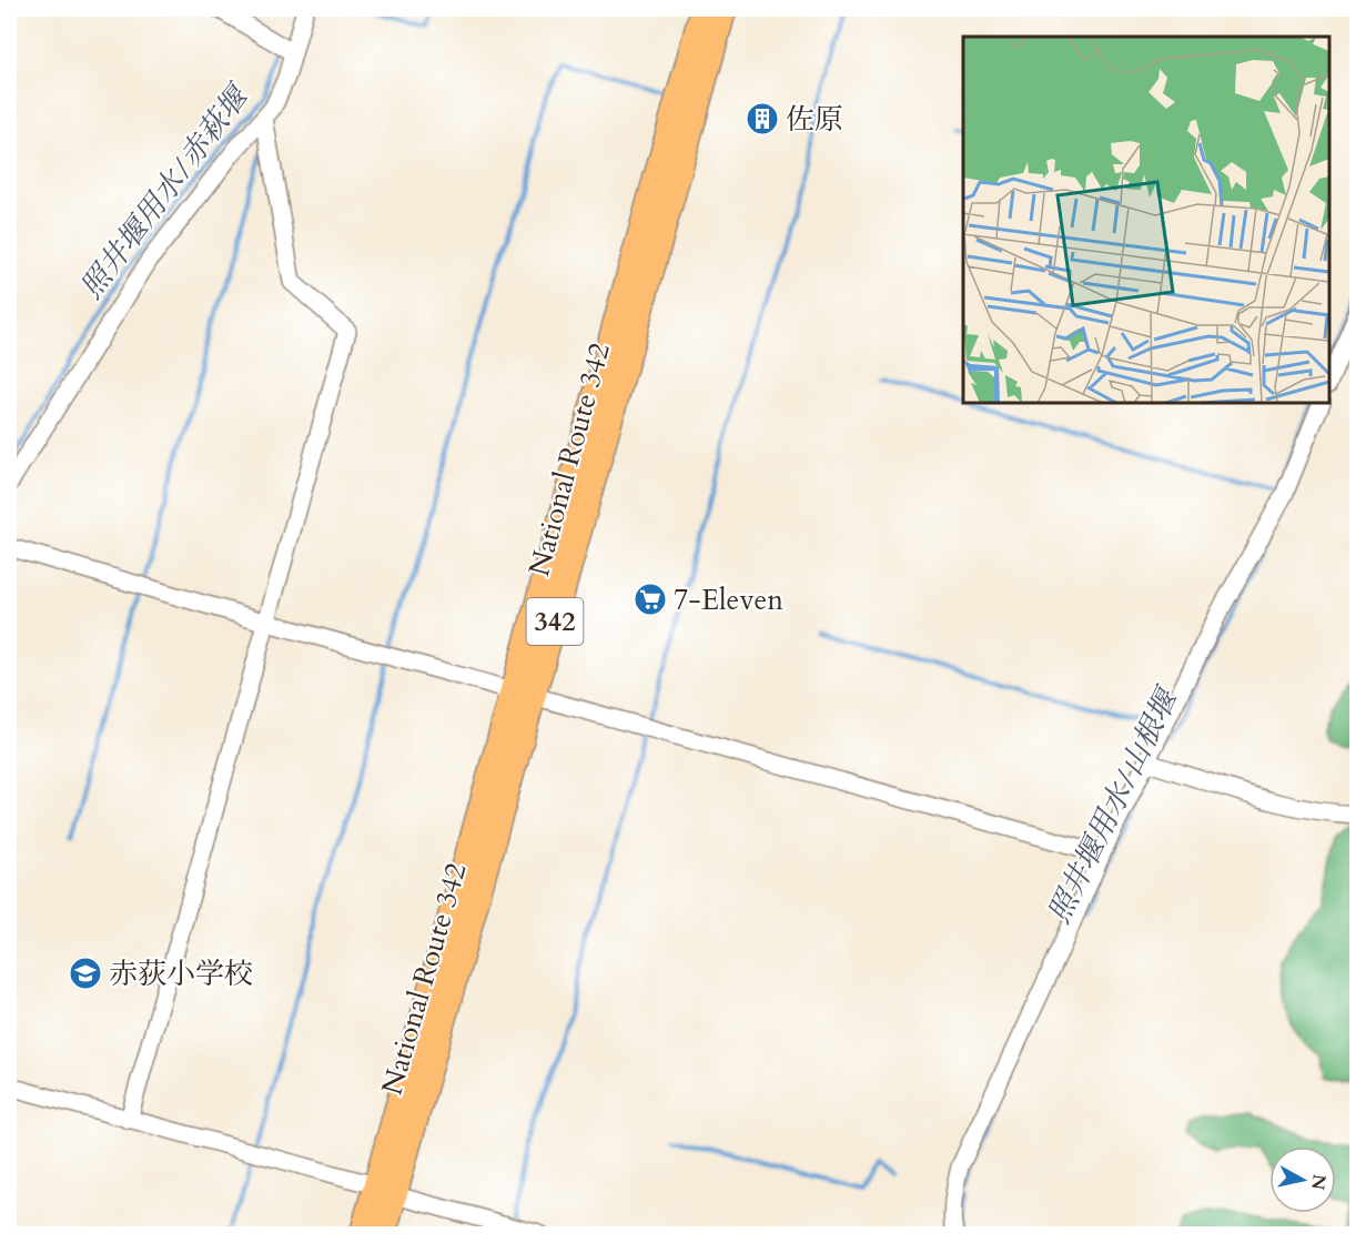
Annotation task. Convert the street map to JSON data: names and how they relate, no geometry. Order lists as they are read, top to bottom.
{
  "streets": {
    "highway": ["National Route 342", "342"]
  },
  "water": ["照井堰用水/赤萩堰", "照井堰用水/山根堰"],
  "places": {
    "building": ["佐原"],
    "supermarket": ["7-Eleven"],
    "school or university": ["赤荻小学校"]
  },
  "north": "right"
}
